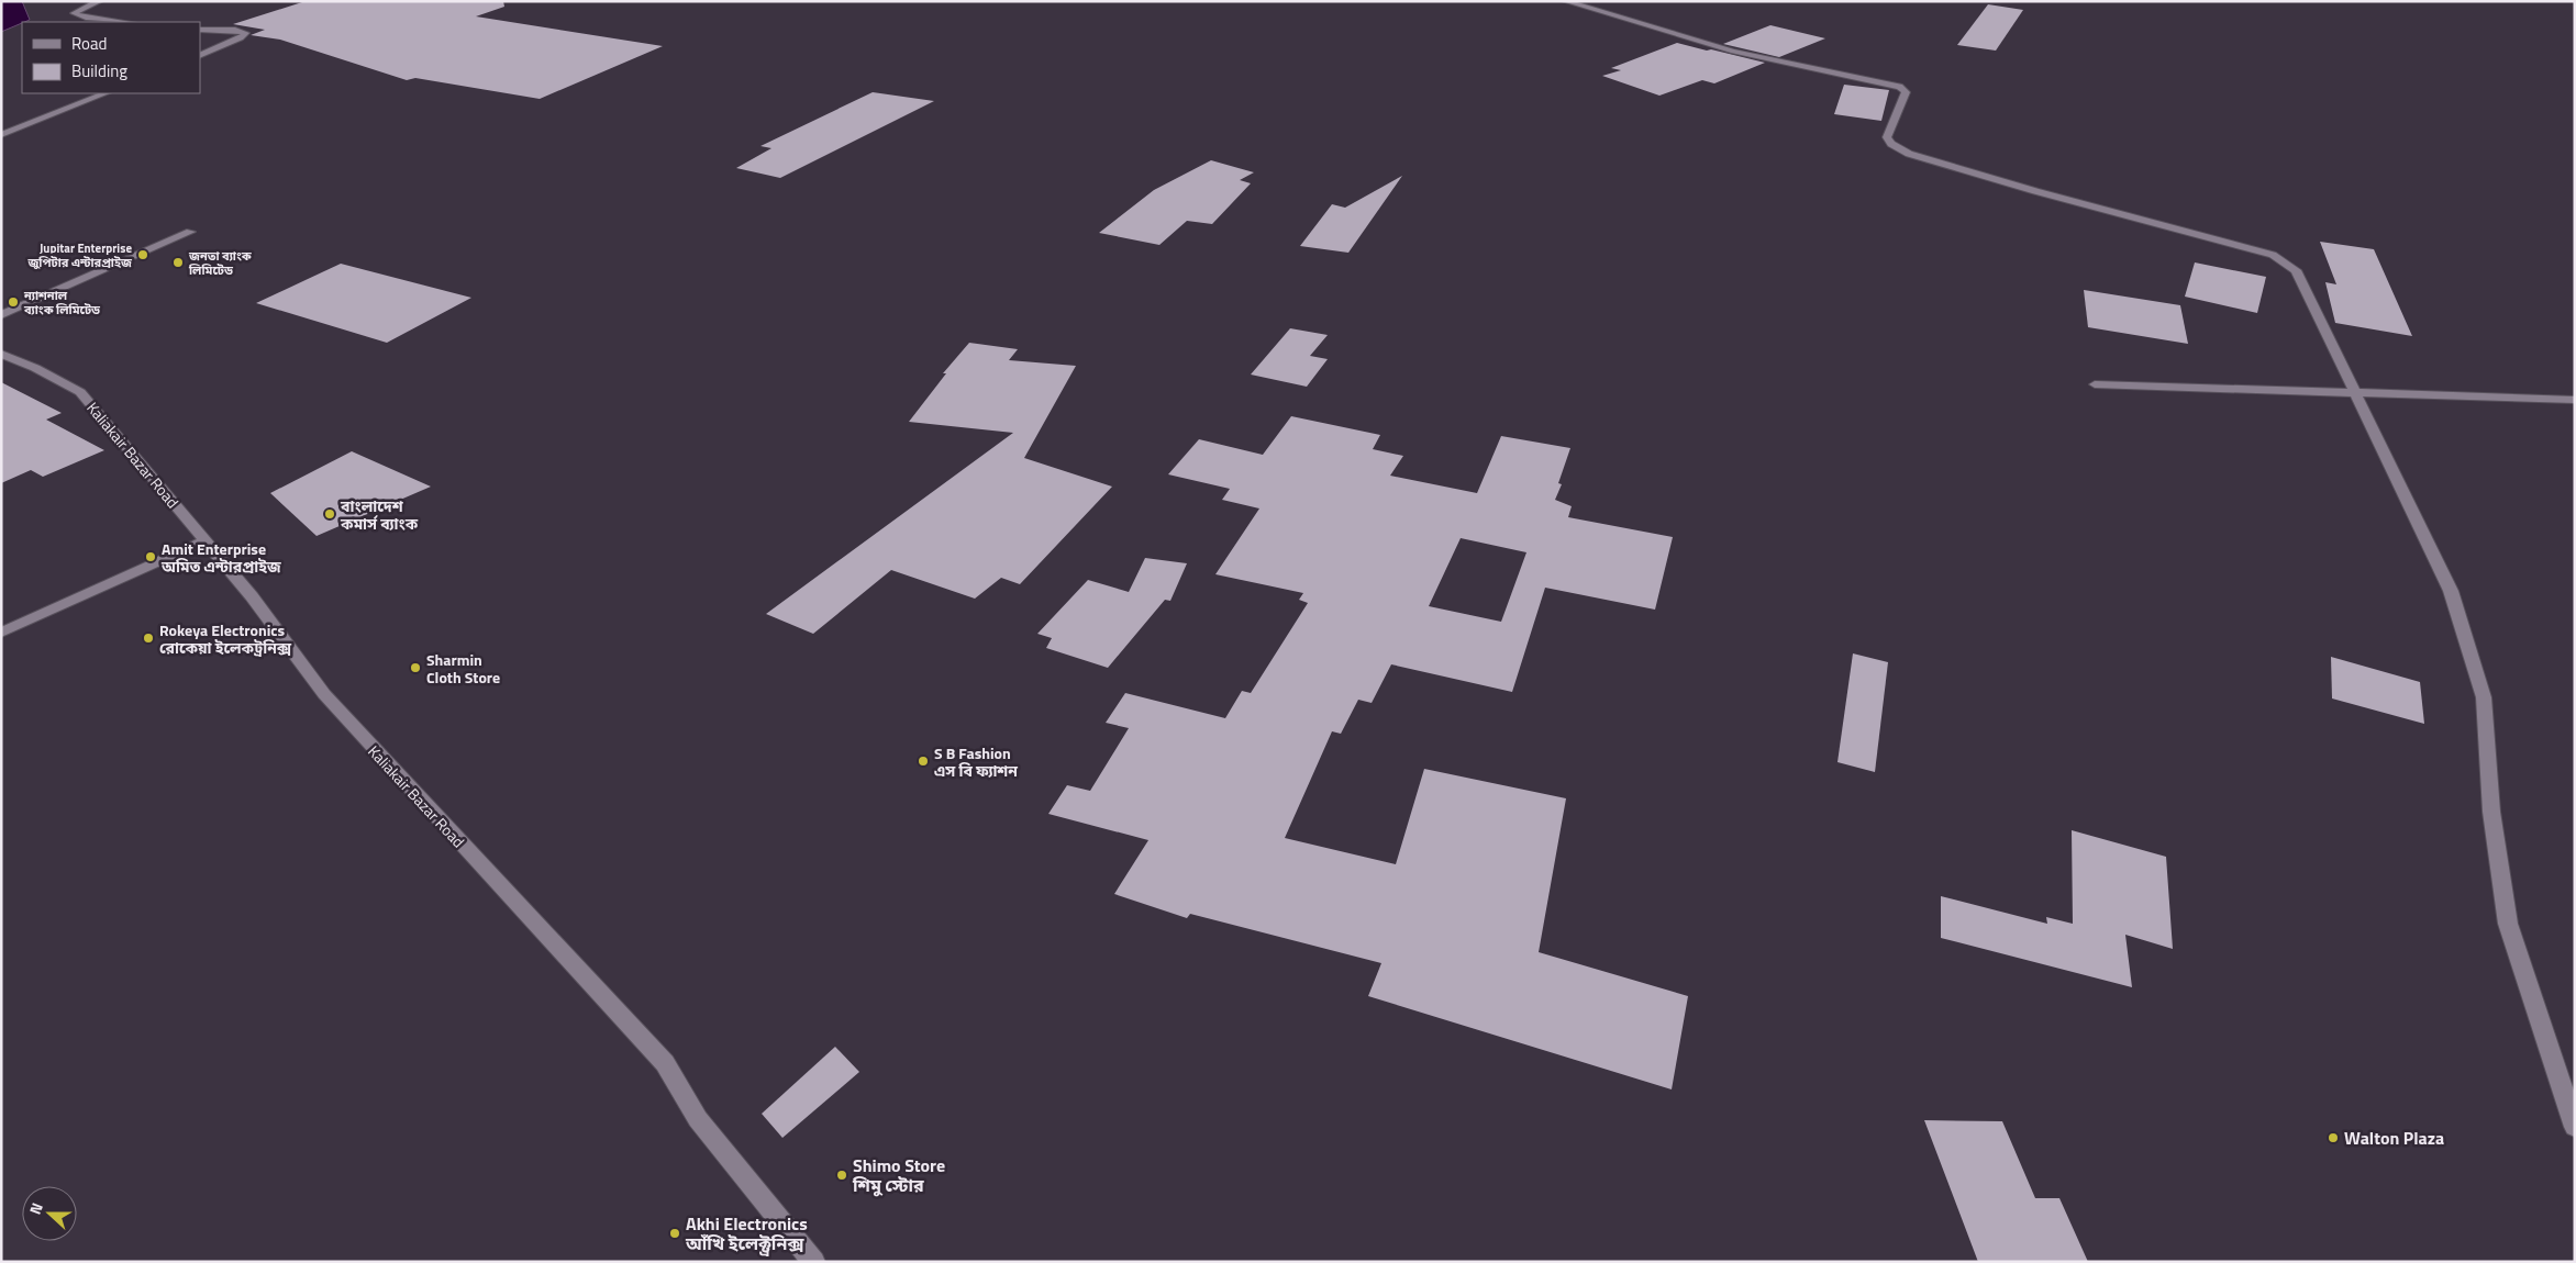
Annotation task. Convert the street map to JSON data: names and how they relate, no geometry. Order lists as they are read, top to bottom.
{
  "streets": {
    "street": ["Kaliakair Bazar Road"]
  },
  "places": [
    "Jupitar Enterprise জুপিটার এন্টারপ্রাইজ",
    "জনতা ব্যাংক লিমিটেড",
    "ন্যাশনাল ব্যাংক লিমিটেড",
    "বাংলাদেশ কমার্স ব্যাংক",
    "Amit Enterprise অমিত এন্টারপ্রাইজ",
    "Rokeya Electronics রোকেয়া ইলেকট্রনিক্স",
    "Sharmin Cloth Store",
    "S B Fashion এস বি ফ্যাশন",
    "Walton Plaza",
    "Shimo Store শিমু স্টোর",
    "Akhi Electronics আঁখি ইলেক্ট্রনিক্স"
  ],
  "legend": ["Road", "Building"],
  "north": "left"
}
